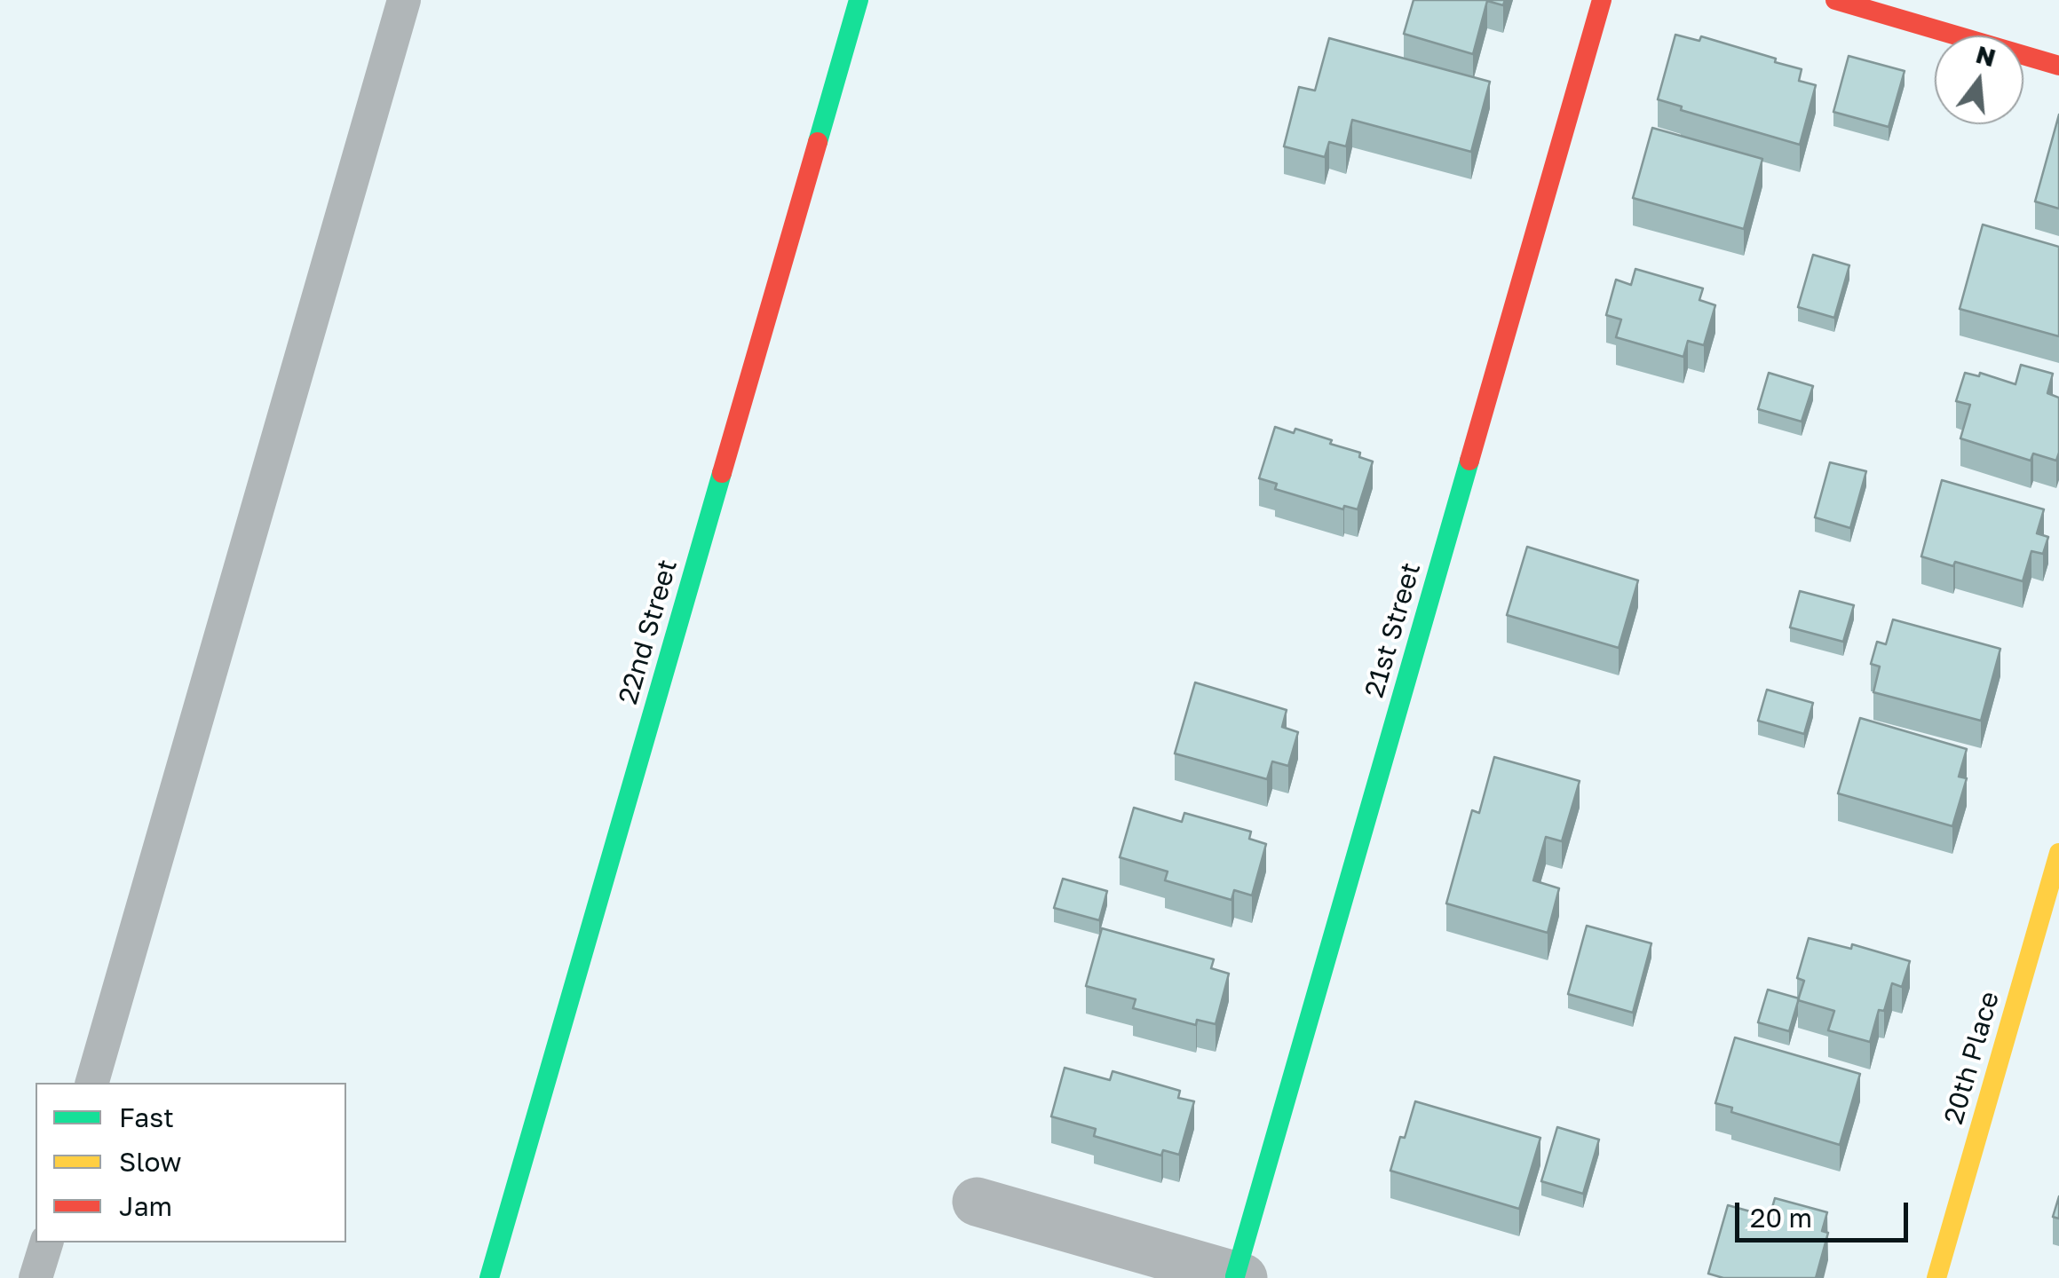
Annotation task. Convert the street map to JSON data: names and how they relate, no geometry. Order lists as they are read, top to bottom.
{
  "streets": {
    "street": ["21st Street", "22nd Street", "20th Place"]
  },
  "legend": ["Fast", "Slow", "Jam"],
  "scale_bar": "20 m",
  "north": "top"
}
